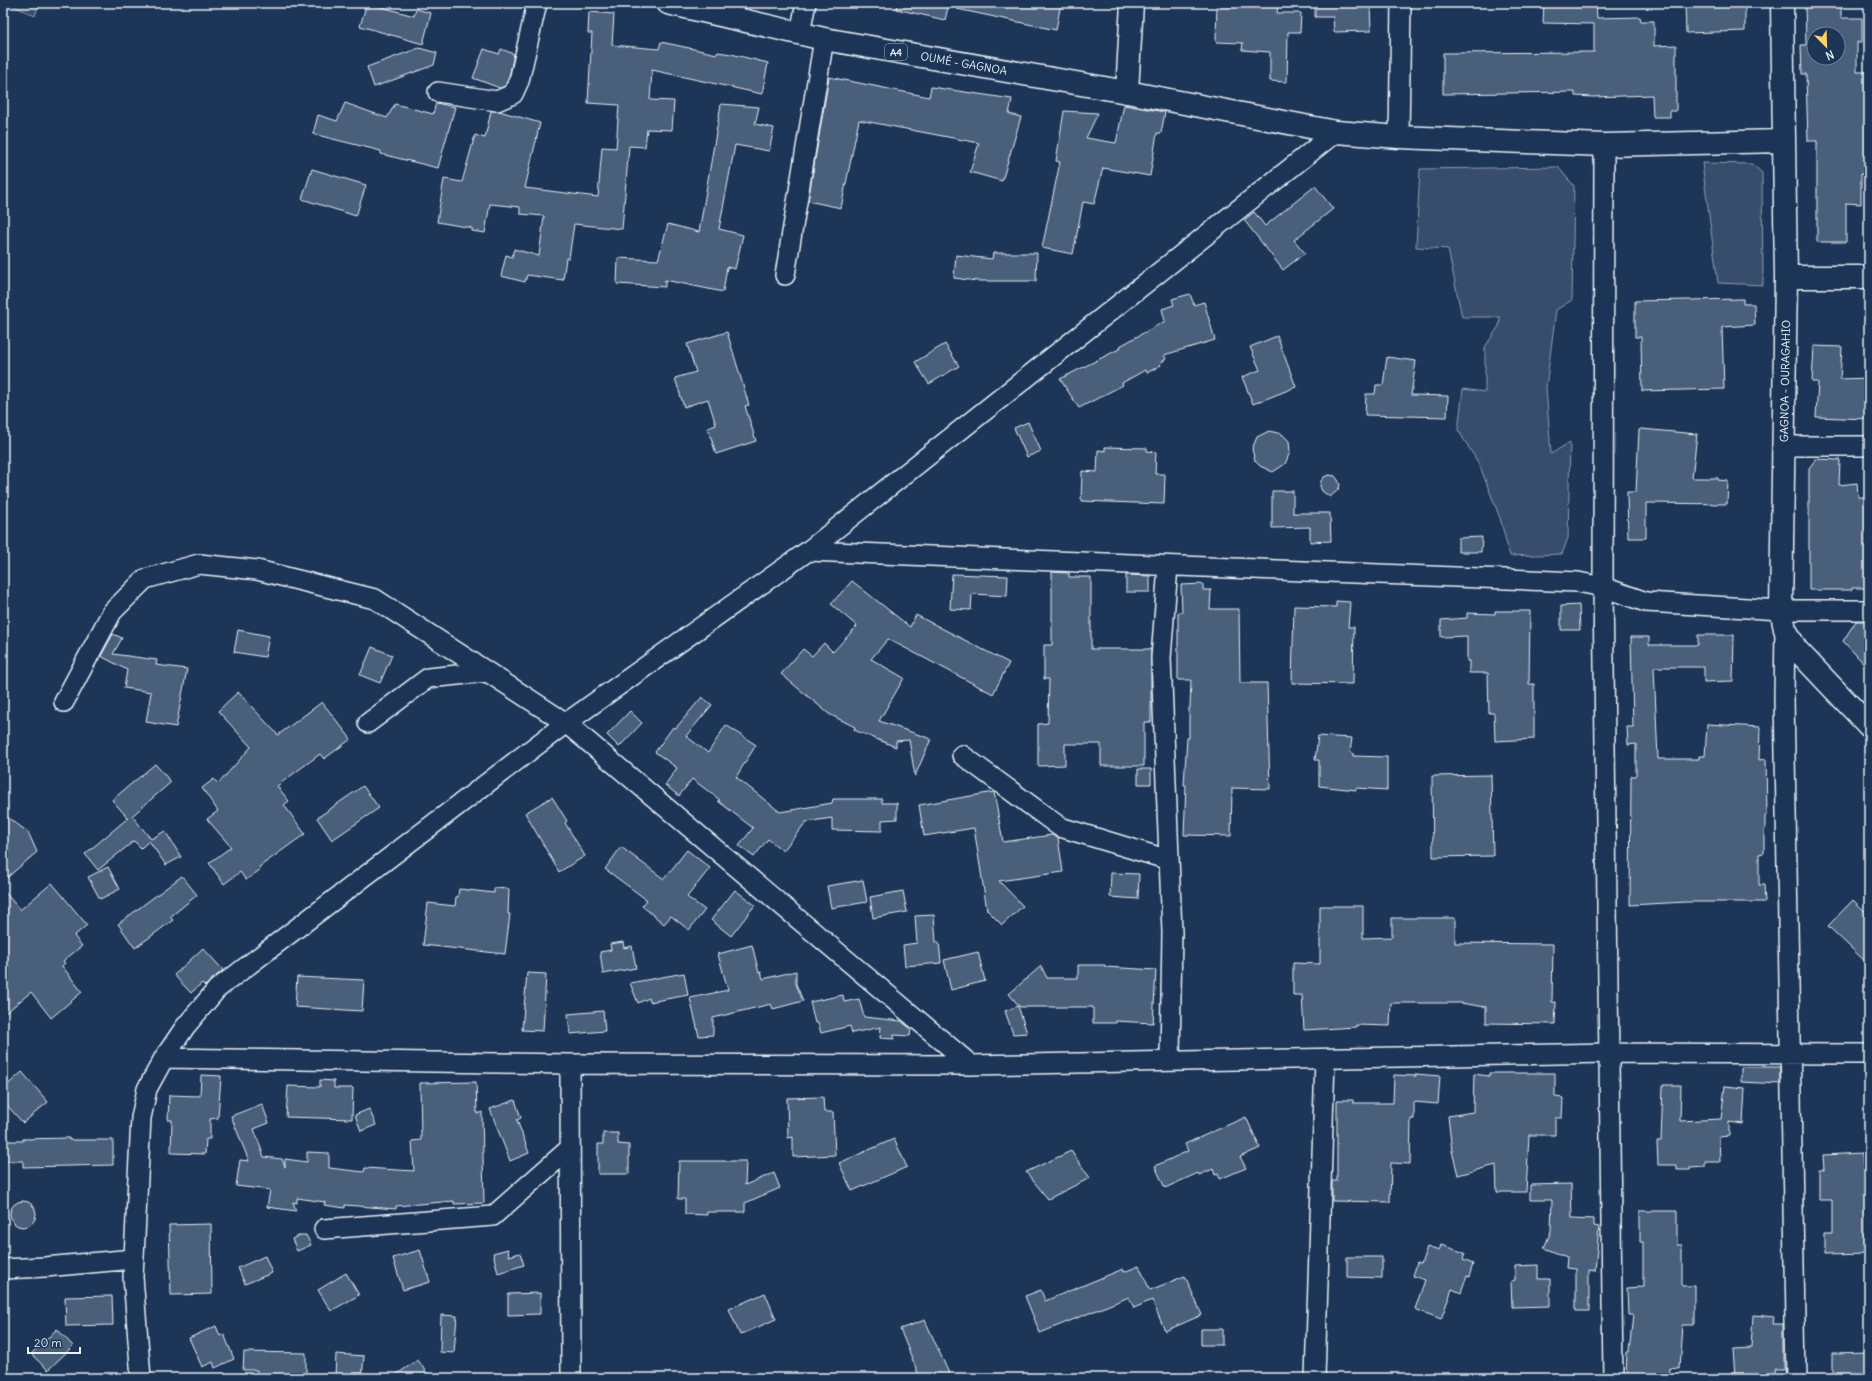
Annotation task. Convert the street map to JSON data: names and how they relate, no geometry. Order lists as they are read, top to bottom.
{
  "streets": {
    "main road": ["A4", "OUMÉ - GAGNOA", "GAGNOA - OURAGAHIO"]
  },
  "crossings": [
    ["OUMÉ - GAGNOA", "GAGNOA - OURAGAHIO"]
  ],
  "scale_bar": "20 m",
  "north": "bottom right"
}
